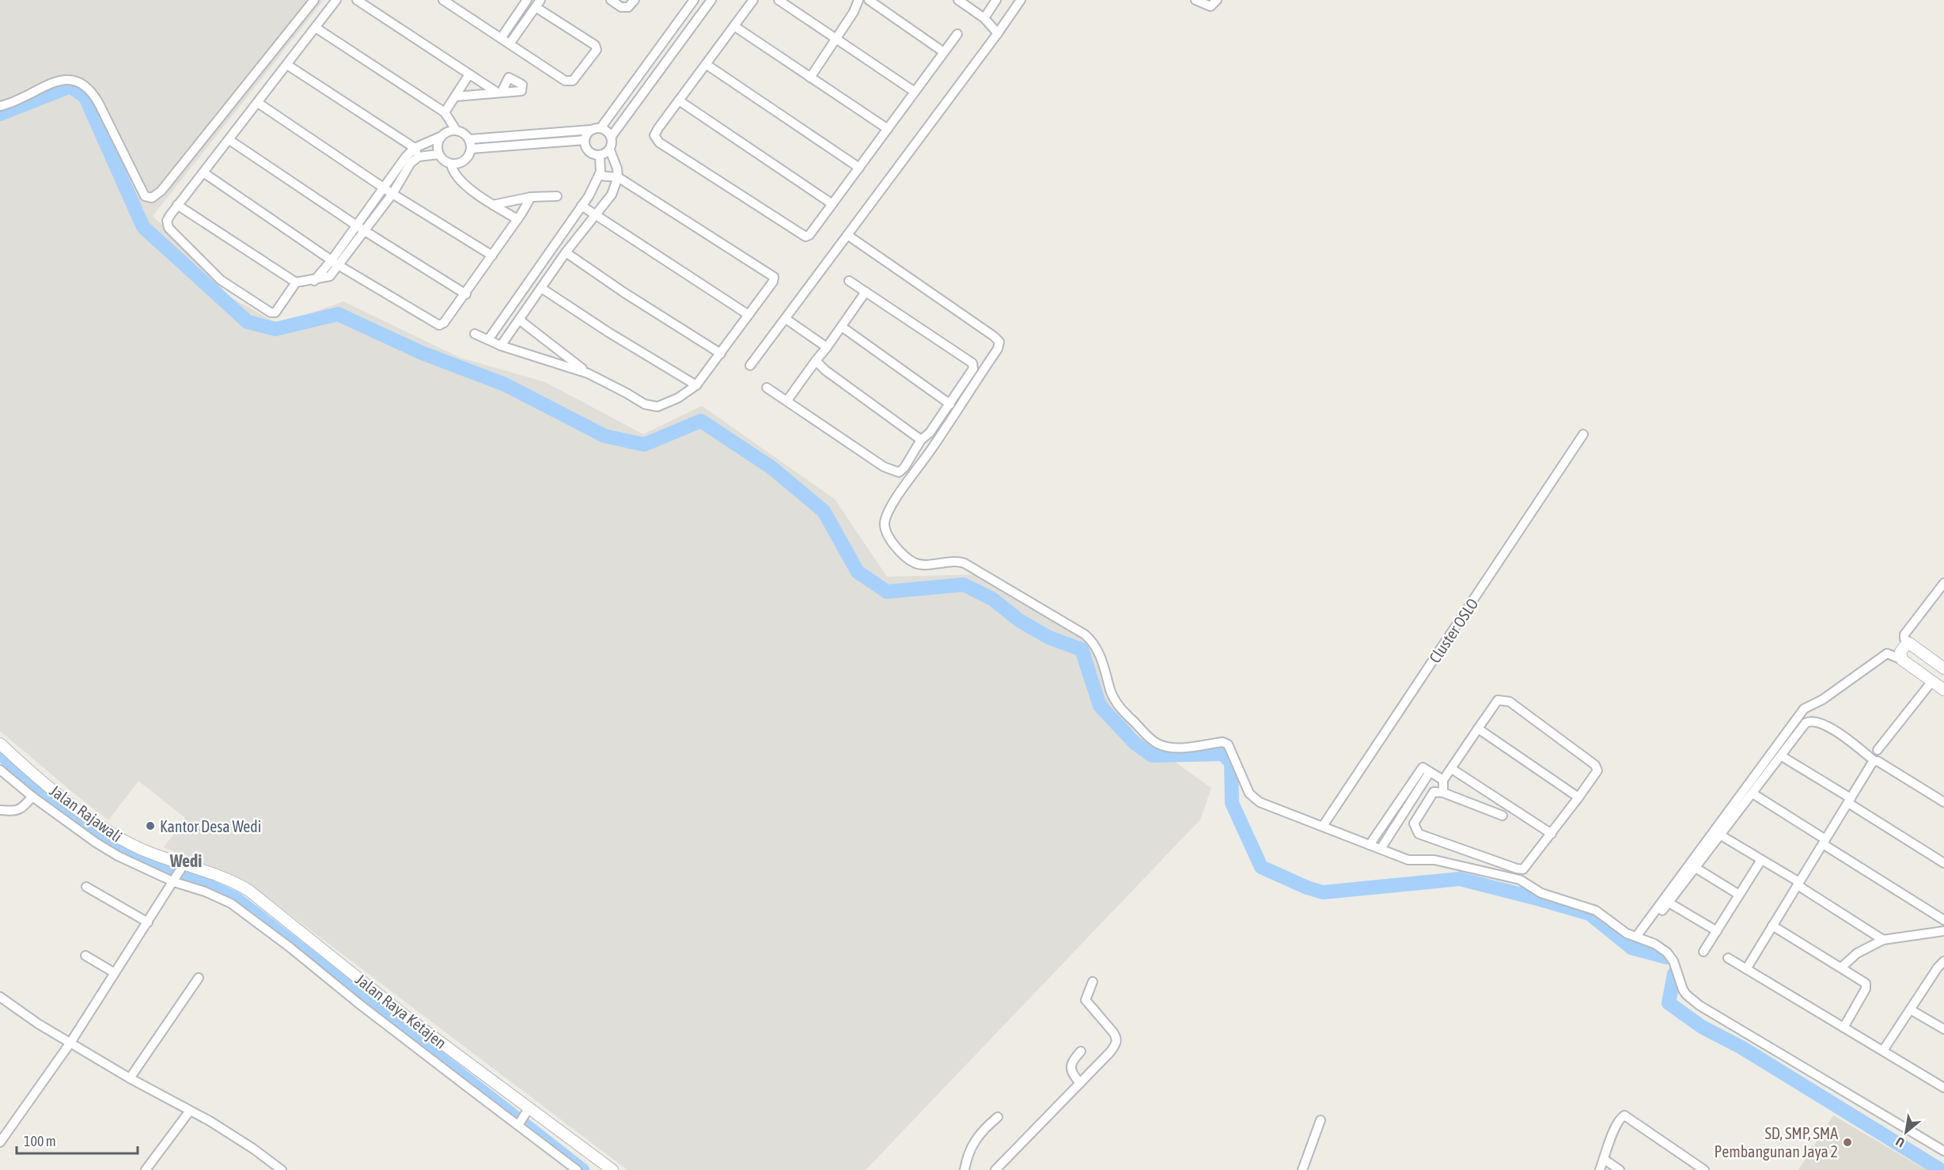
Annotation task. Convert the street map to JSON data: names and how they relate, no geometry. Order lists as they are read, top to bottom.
{
  "streets": {
    "street": ["Cluster OSLO", "Jalan Rajawali", "Jalan Raya Ketajen"]
  },
  "crossings": [
    ["Jalan Rajawali", "Jalan Raya Ketajen"]
  ],
  "districts": ["Wedi"],
  "places": ["Kantor Desa Wedi", "SD, SMP, SMA Pembangunan Jaya 2"],
  "scale_bar": "100 m",
  "north": "bottom left"
}
